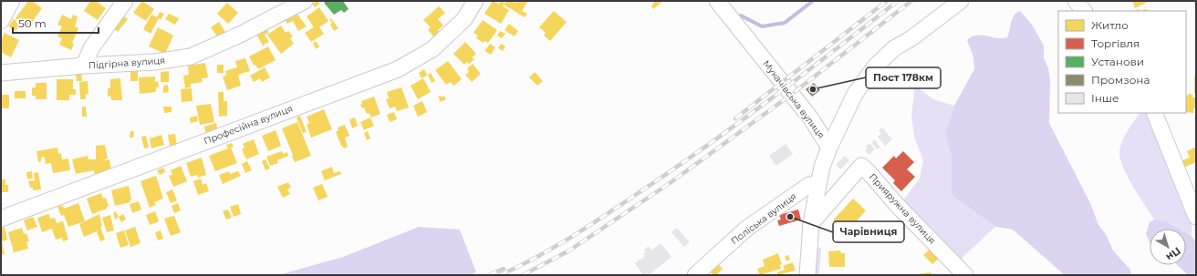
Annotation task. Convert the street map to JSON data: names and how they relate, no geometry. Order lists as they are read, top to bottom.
{
  "streets": {
    "street": [
      "Підгірна вулиця",
      "Мукачівська вулиця",
      "Професійна вулиця",
      "Прияружна вулиця",
      "Поліська вулиця"
    ]
  },
  "crossings": [
    ["Мукачівська вулиця", "Прияружна вулиця"],
    ["Мукачівська вулиця", "Поліська вулиця"]
  ],
  "places": ["Пост 178км", "Чарівниця"],
  "legend": [
    "Житло",
    "Торгівля",
    "Установи",
    "Промзона",
    "Інше"
  ],
  "scale_bar": "50 m",
  "north": "bottom right"
}
